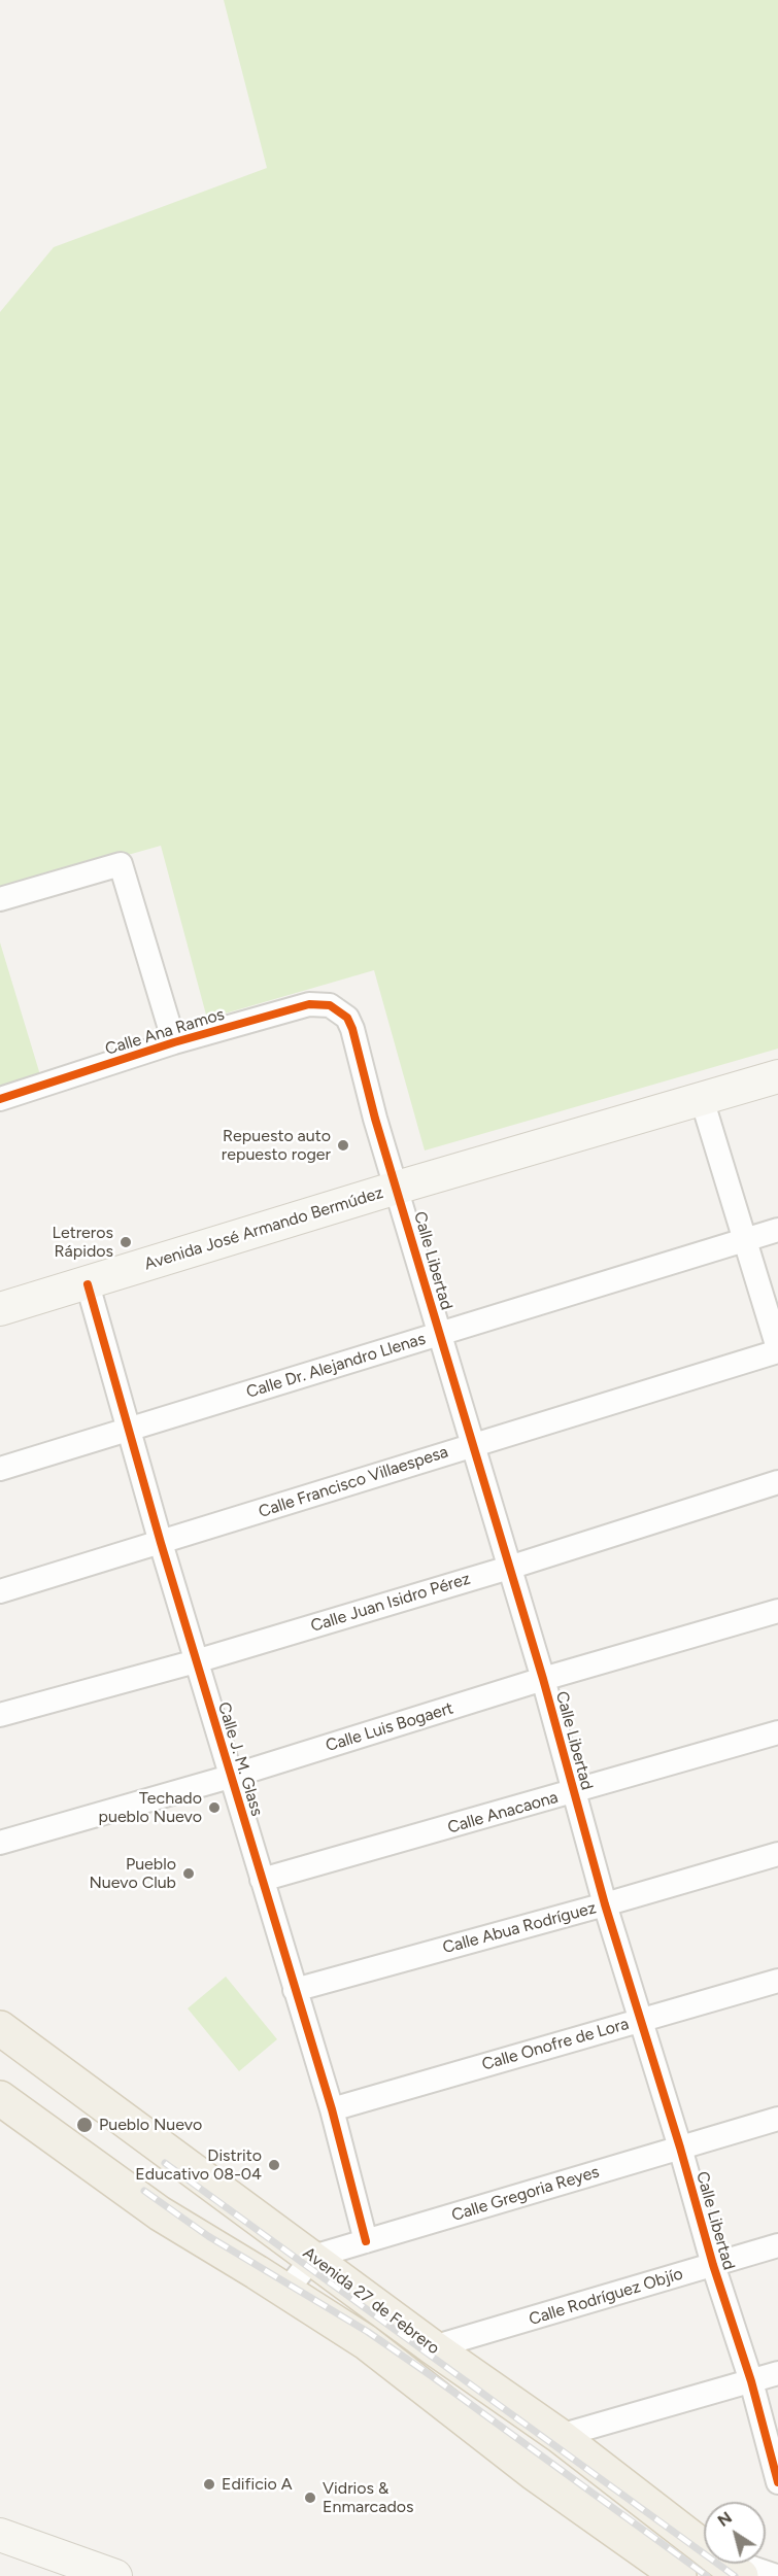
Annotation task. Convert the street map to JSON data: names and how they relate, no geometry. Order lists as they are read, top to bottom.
{
  "streets": {
    "main road": ["Avenida 27 de Febrero"],
    "street": [
      "Calle Ana Ramos",
      "Avenida José Armando Bermúdez",
      "Calle Libertad",
      "Calle Dr. Alejandro Llenas",
      "Calle Francisco Villaespesa",
      "Calle Juan Isidro Pérez",
      "Calle Luis Bogaert",
      "Calle J. M. Glass",
      "Calle Anacaona",
      "Calle Abua Rodríguez",
      "Calle Onofre de Lora",
      "Calle Gregoria Reyes",
      "Calle Rodríguez Objío"
    ]
  },
  "crossings": [
    ["Calle Ana Ramos", "Calle Libertad"],
    ["Avenida José Armando Bermúdez", "Calle Libertad"],
    ["Avenida José Armando Bermúdez", "Calle J. M. Glass"],
    ["Calle Libertad", "Calle Dr. Alejandro Llenas"],
    ["Calle Libertad", "Calle Francisco Villaespesa"],
    ["Calle Libertad", "Calle Juan Isidro Pérez"],
    ["Calle Libertad", "Calle Luis Bogaert"],
    ["Calle Libertad", "Calle Anacaona"],
    ["Calle Libertad", "Calle Abua Rodríguez"],
    ["Calle Libertad", "Calle Onofre de Lora"],
    ["Calle Libertad", "Calle Gregoria Reyes"],
    ["Calle Libertad", "Calle Rodríguez Objío"],
    ["Calle Dr. Alejandro Llenas", "Calle J. M. Glass"],
    ["Calle Francisco Villaespesa", "Calle J. M. Glass"],
    ["Calle Juan Isidro Pérez", "Calle J. M. Glass"],
    ["Calle Luis Bogaert", "Calle J. M. Glass"],
    ["Calle J. M. Glass", "Calle Anacaona"],
    ["Calle J. M. Glass", "Calle Abua Rodríguez"],
    ["Calle J. M. Glass", "Calle Onofre de Lora"],
    ["Calle J. M. Glass", "Calle Gregoria Reyes"],
    ["Calle Gregoria Reyes", "Avenida 27 de Febrero"],
    ["Calle Rodríguez Objío", "Avenida 27 de Febrero"]
  ],
  "places": [
    "Repuesto auto repuesto roger",
    "Letreros Rápidos",
    "Techado pueblo Nuevo",
    "Pueblo Nuevo Club",
    "Pueblo Nuevo",
    "Distrito Educativo 08-04",
    "Edificio A",
    "Vidrios & Enmarcados"
  ],
  "north": "top left"
}
